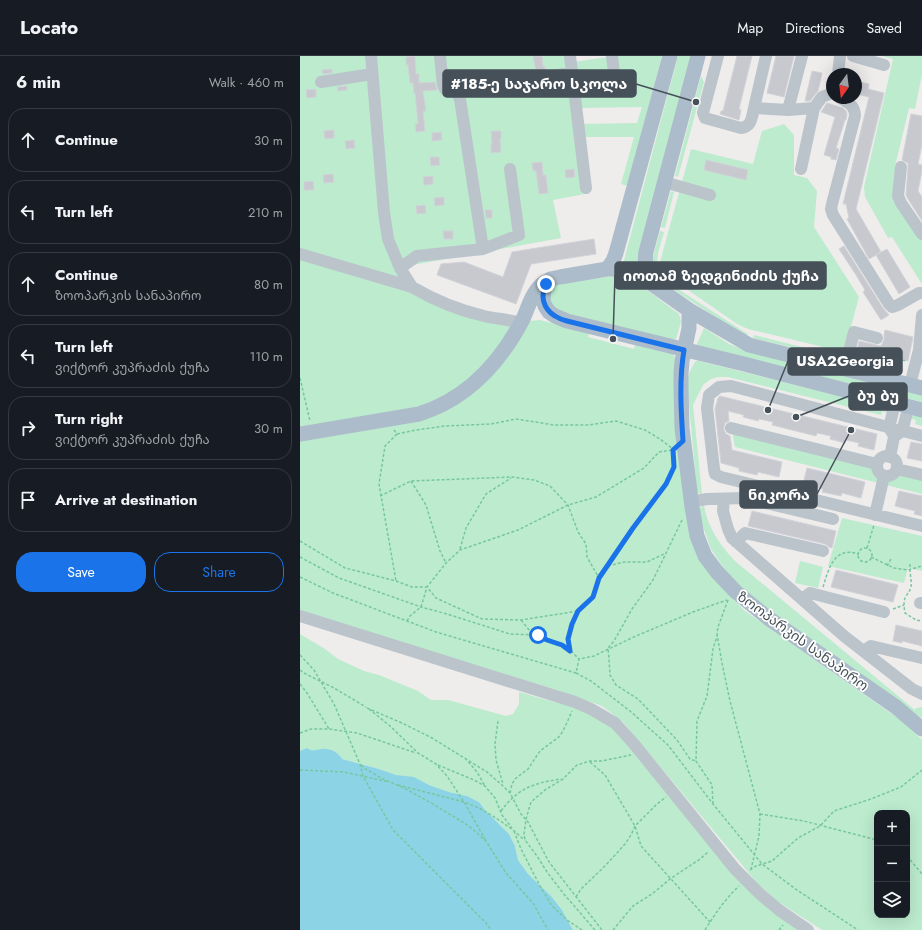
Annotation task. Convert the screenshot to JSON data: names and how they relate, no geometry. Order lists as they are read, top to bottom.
{
  "streets": {
    "main road": ["ზოოპარკის სანაპირო"]
  },
  "places": [
    "#185-ე საჯარო სკოლა",
    "იოთამ ზედგინიძის ქუჩა",
    "USA2Georgia",
    "ბუ ბუ",
    "ნიკორა"
  ],
  "north": "bottom",
  "page": {
    "header": "Locato",
    "nav": ["Map", "Directions", "Saved"],
    "heading": ["6 min", "Walk · 460 m"],
    "list": [
      ["Continue", "30 m"],
      ["Turn left", "210 m"],
      ["Continue", "ზოოპარკის სანაპირო", "80 m"],
      ["Turn left", "ვიქტორ კუპრაძის ქუჩა", "110 m"],
      ["Turn right", "ვიქტორ კუპრაძის ქუჩა", "30 m"],
      "Arrive at destination"
    ],
    "buttons": ["Save", "Share"],
    "map_buttons": ["+", "−"]
  }
}
